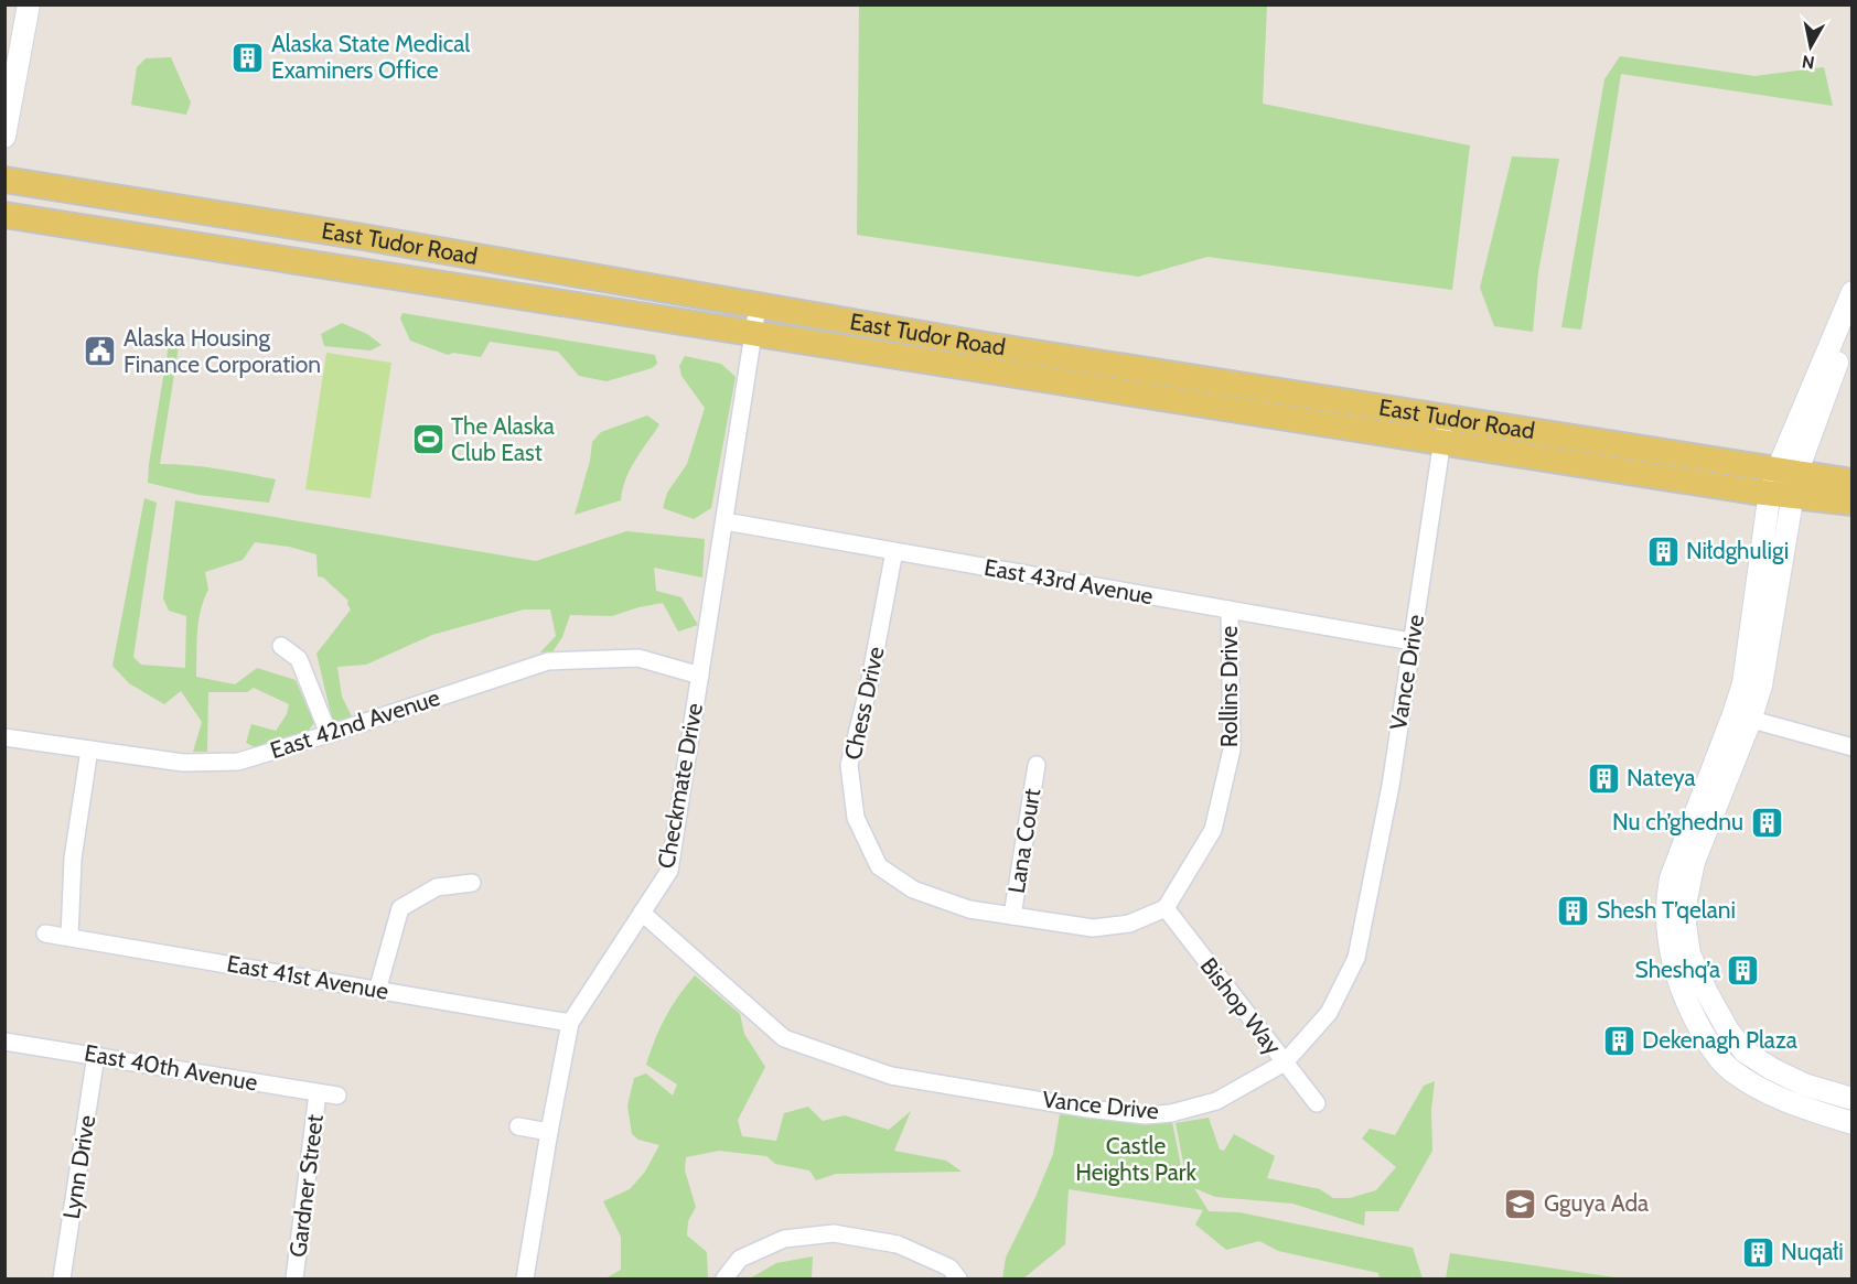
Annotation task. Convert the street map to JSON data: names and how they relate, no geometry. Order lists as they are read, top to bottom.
{
  "streets": {
    "main road": ["East Tudor Road"],
    "street": [
      "East 43rd Avenue",
      "Vance Drive",
      "Rollins Drive",
      "Chess Drive",
      "East 42nd Avenue",
      "Checkmate Drive",
      "Lana Court",
      "East 41st Avenue",
      "Bishop Way",
      "East 40th Avenue",
      "Lynn Drive",
      "Gardner Street"
    ]
  },
  "crossings": [
    ["East Tudor Road", "Vance Drive"],
    ["East Tudor Road", "Checkmate Drive"],
    ["East 43rd Avenue", "Vance Drive"],
    ["East 43rd Avenue", "Rollins Drive"],
    ["East 43rd Avenue", "Chess Drive"],
    ["East 43rd Avenue", "Checkmate Drive"],
    ["Vance Drive", "Checkmate Drive"],
    ["Vance Drive", "Bishop Way"],
    ["Rollins Drive", "Bishop Way"],
    ["Chess Drive", "Lana Court"],
    ["East 42nd Avenue", "Checkmate Drive"],
    ["Checkmate Drive", "East 41st Avenue"],
    ["East 40th Avenue", "Lynn Drive"],
    ["East 40th Avenue", "Gardner Street"]
  ],
  "parks": ["Castle Heights Park"],
  "places": {
    "building": [
      "Alaska State Medical Examiners Office",
      "Niłdghuligi",
      "Nateya",
      "Nu ch’ghednu",
      "Shesh T’qelani",
      "Sheshq’a",
      "Dekenagh Plaza",
      "Nuqałi"
    ],
    "public building": ["Alaska Housing Finance Corporation"],
    "sports": ["The Alaska Club East"],
    "school or university": ["Gguya Ada"]
  },
  "north": "bottom"
}
